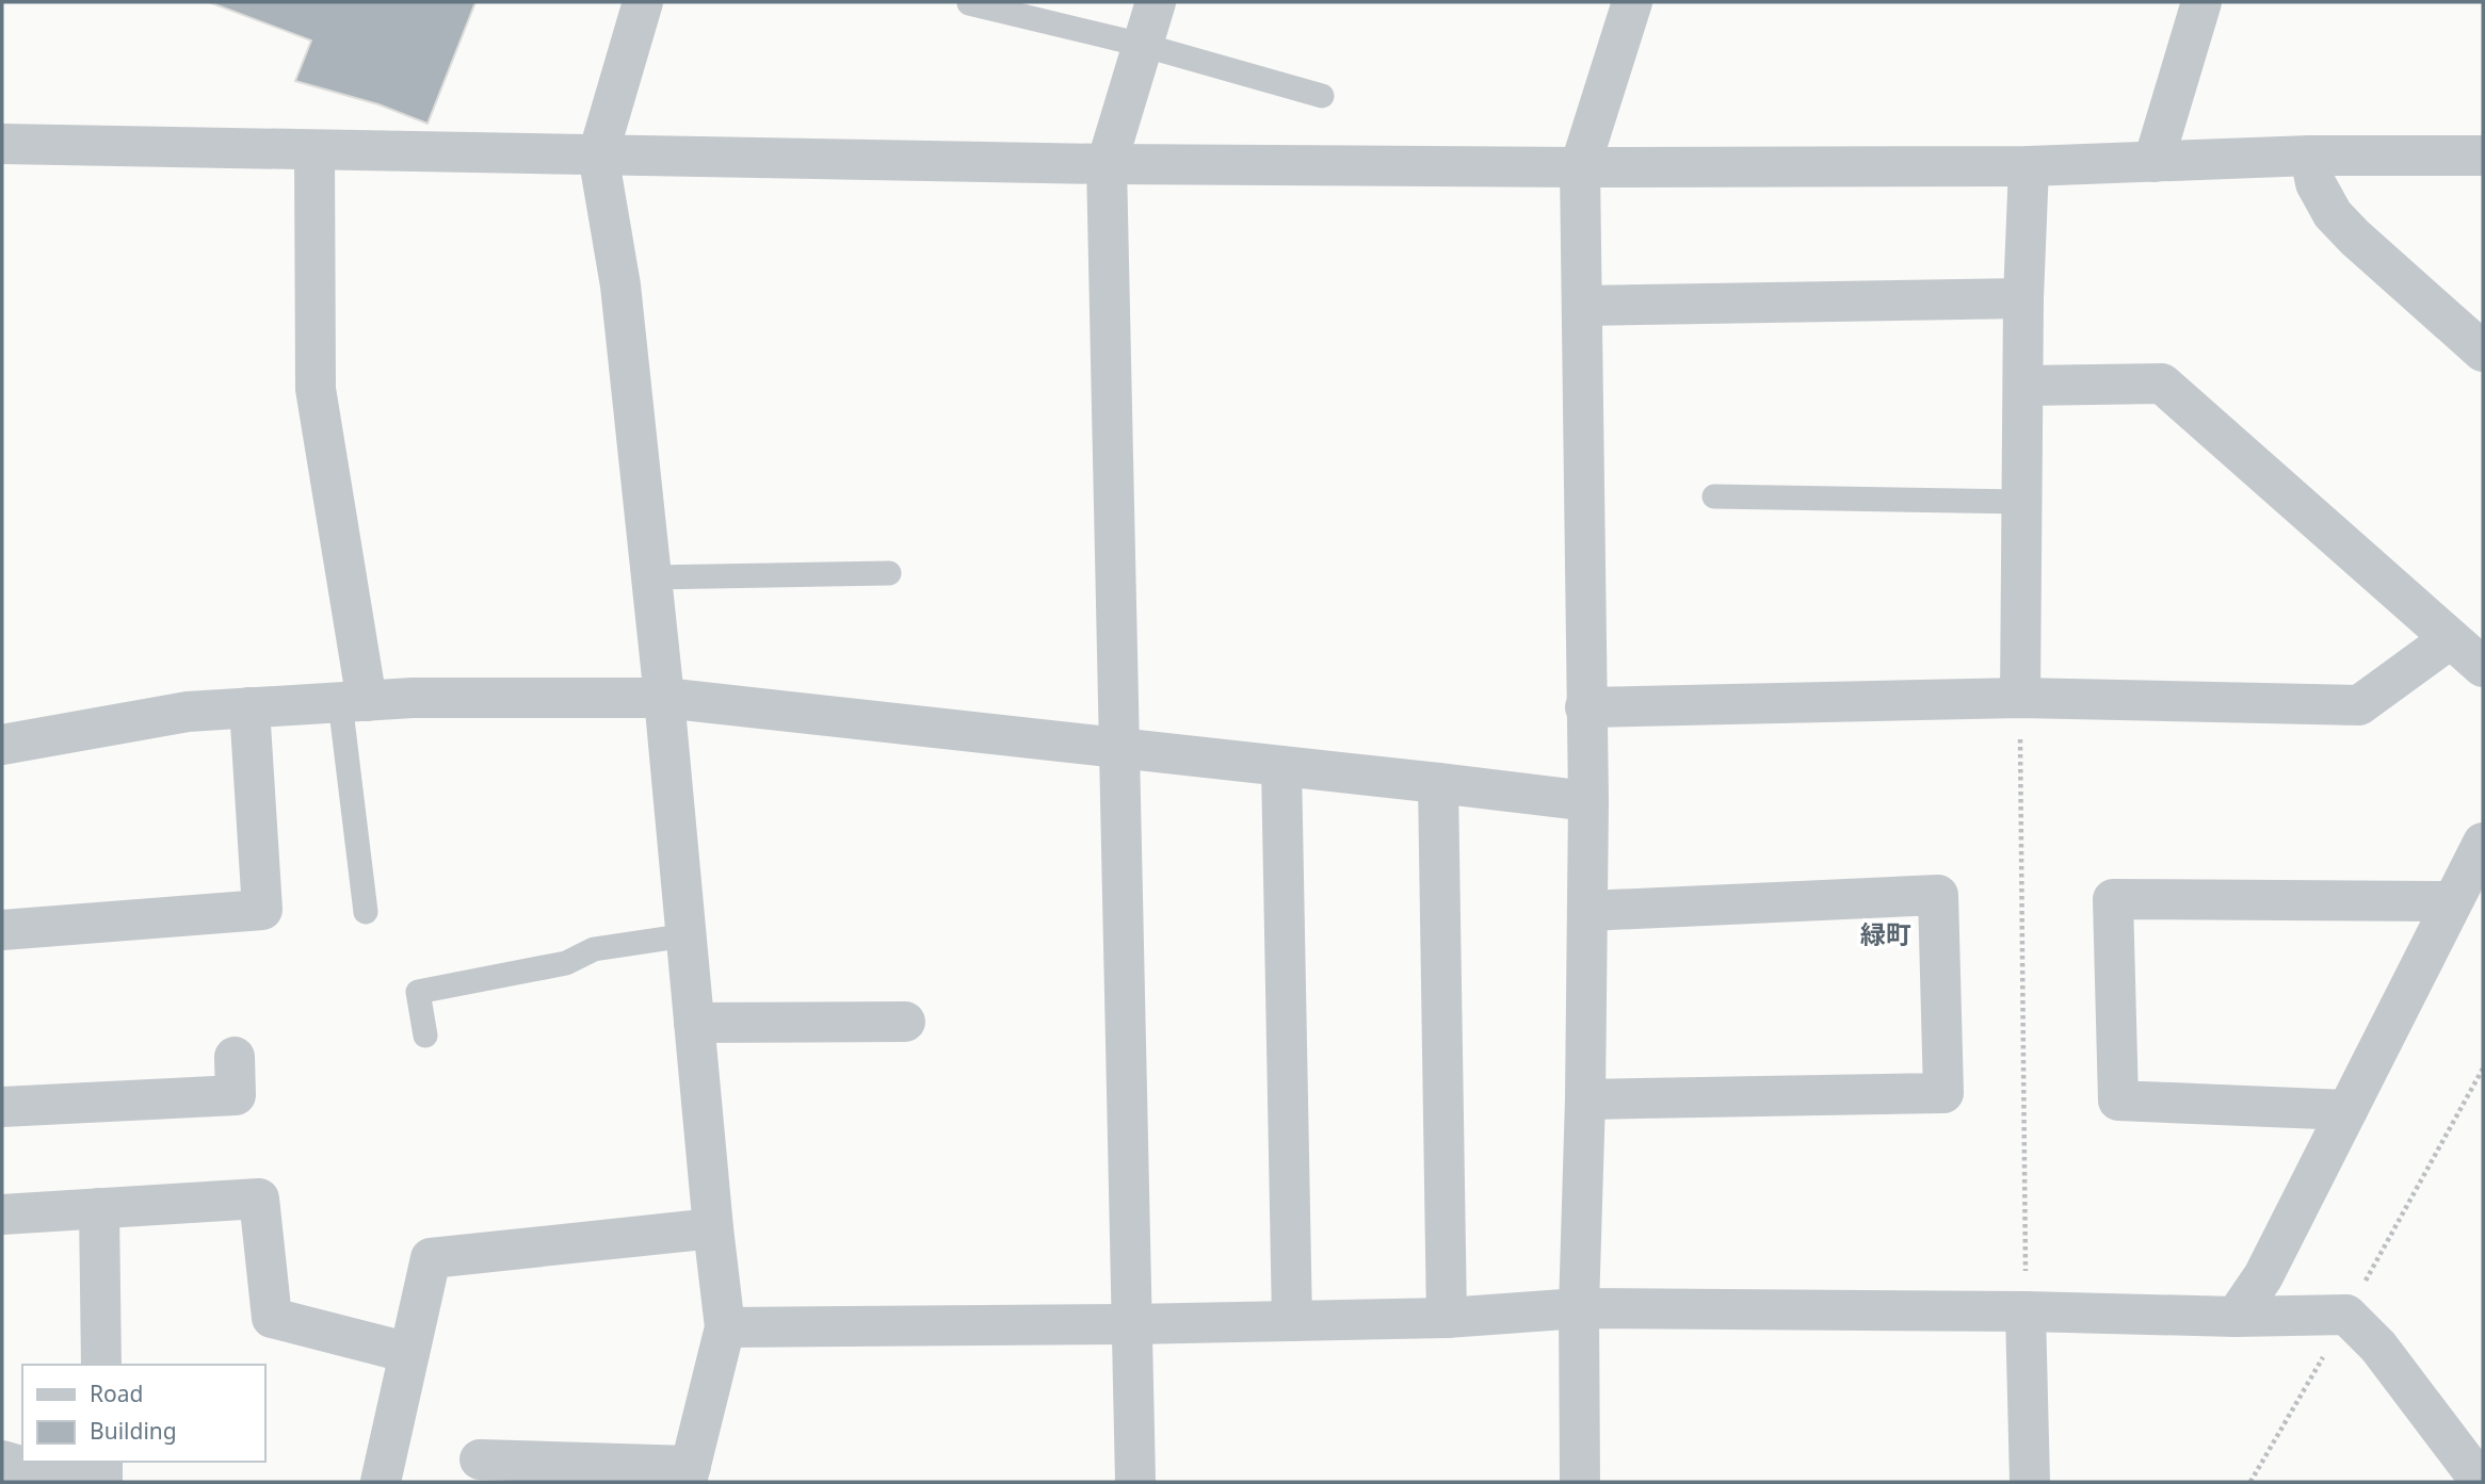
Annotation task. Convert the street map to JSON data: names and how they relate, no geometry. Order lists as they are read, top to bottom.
{
  "districts": ["緑町"],
  "legend": ["Road", "Building"]
}
